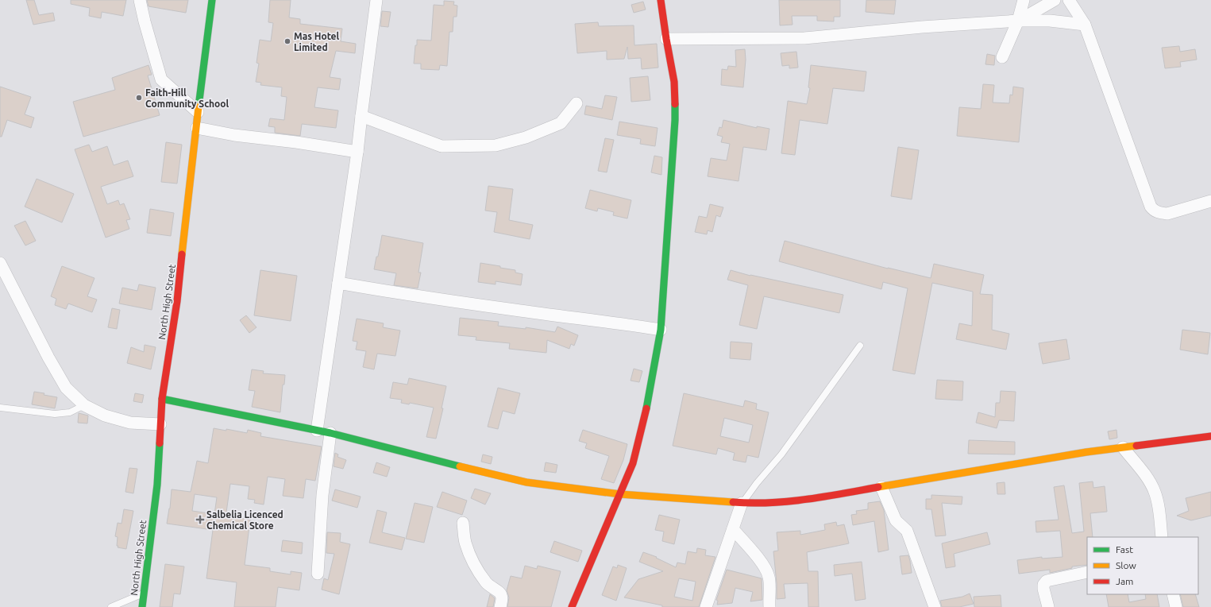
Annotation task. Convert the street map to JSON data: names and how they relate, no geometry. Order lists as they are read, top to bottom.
{
  "streets": {
    "main road": ["North High Street"]
  },
  "places": {
    "other": ["Mas Hotel Limited", "Faith-Hill Community School"],
    "health": ["Salbelia Licenced Chemical Store"]
  },
  "legend": ["Fast", "Slow", "Jam"]
}
